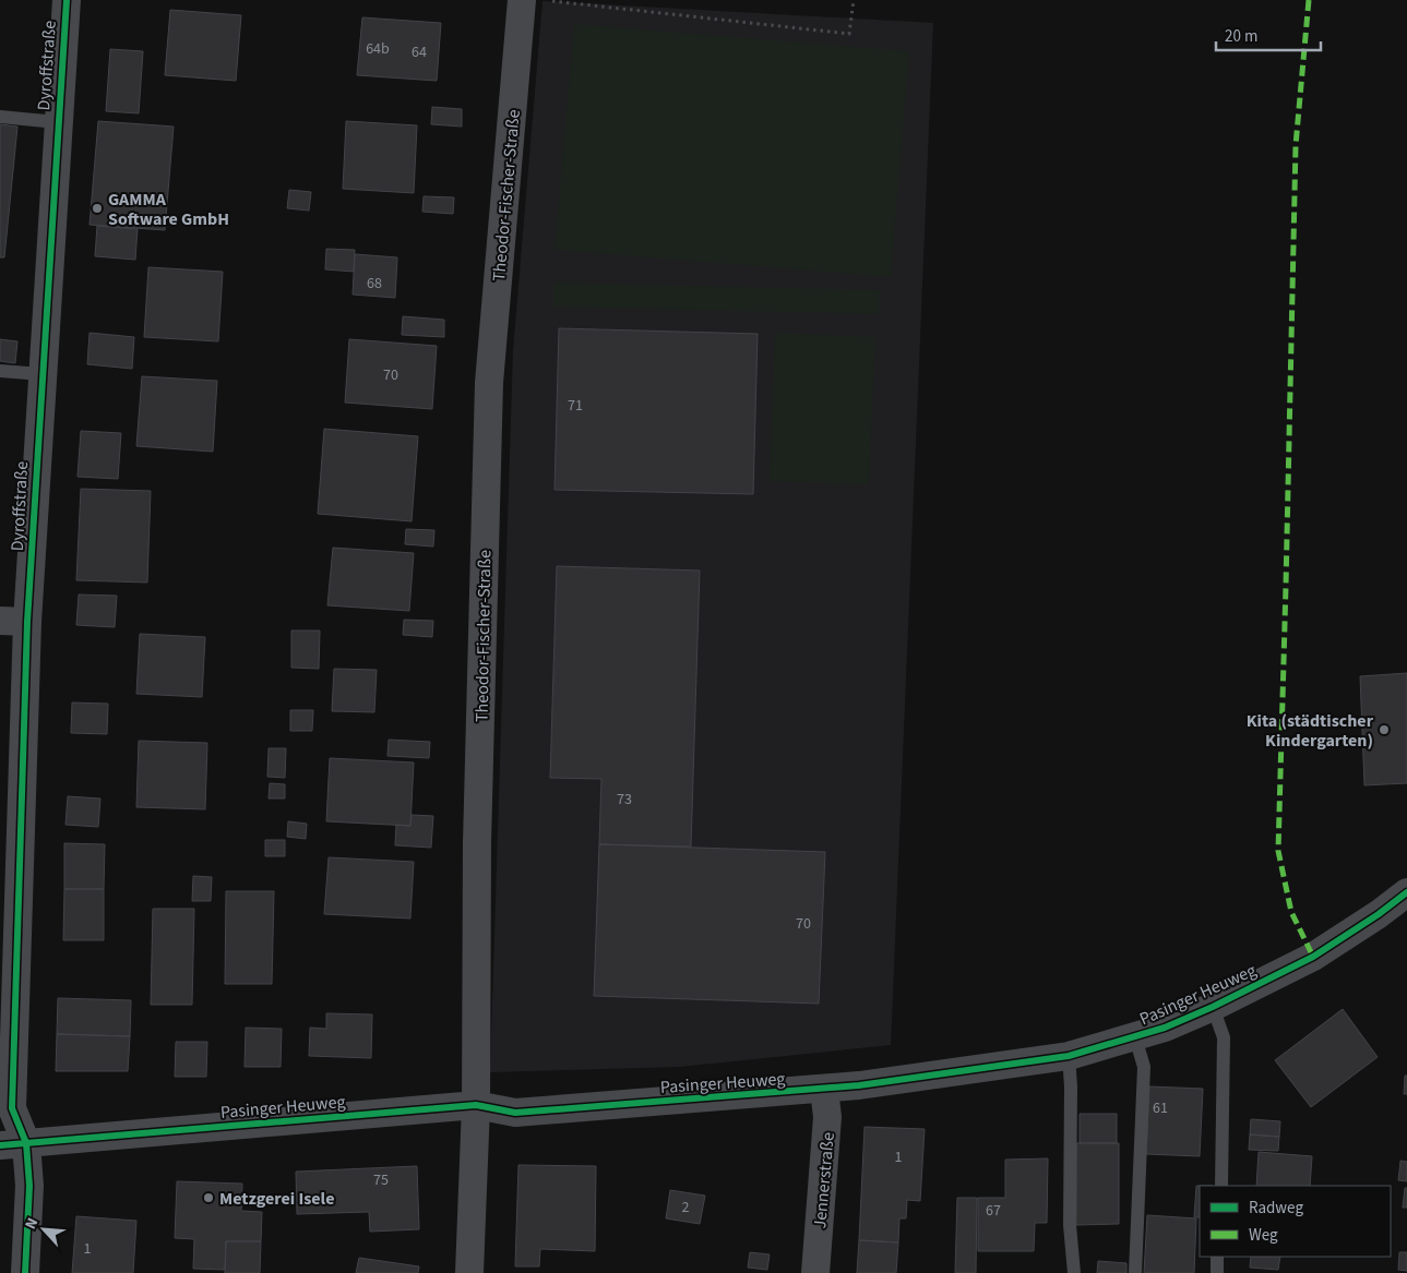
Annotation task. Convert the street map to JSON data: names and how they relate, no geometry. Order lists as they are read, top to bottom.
{
  "streets": {
    "street": [
      "Dyroffstraße",
      "Theodor-Fischer-Straße",
      "Pasinger Heuweg",
      "Jennerstraße"
    ]
  },
  "crossings": [
    ["Dyroffstraße", "Pasinger Heuweg"],
    ["Theodor-Fischer-Straße", "Pasinger Heuweg"],
    ["Pasinger Heuweg", "Jennerstraße"]
  ],
  "places": ["GAMMA Software GmbH", "Kita (städtischer Kindergarten)", "Metzgerei Isele"],
  "house_numbers": [
    "64b",
    "64",
    "68",
    "70",
    "71",
    "73",
    "70",
    "61",
    "1",
    "75",
    "2",
    "67",
    "1"
  ],
  "legend": ["Radweg", "Weg"],
  "scale_bar": "20 m",
  "north": "top left"
}
